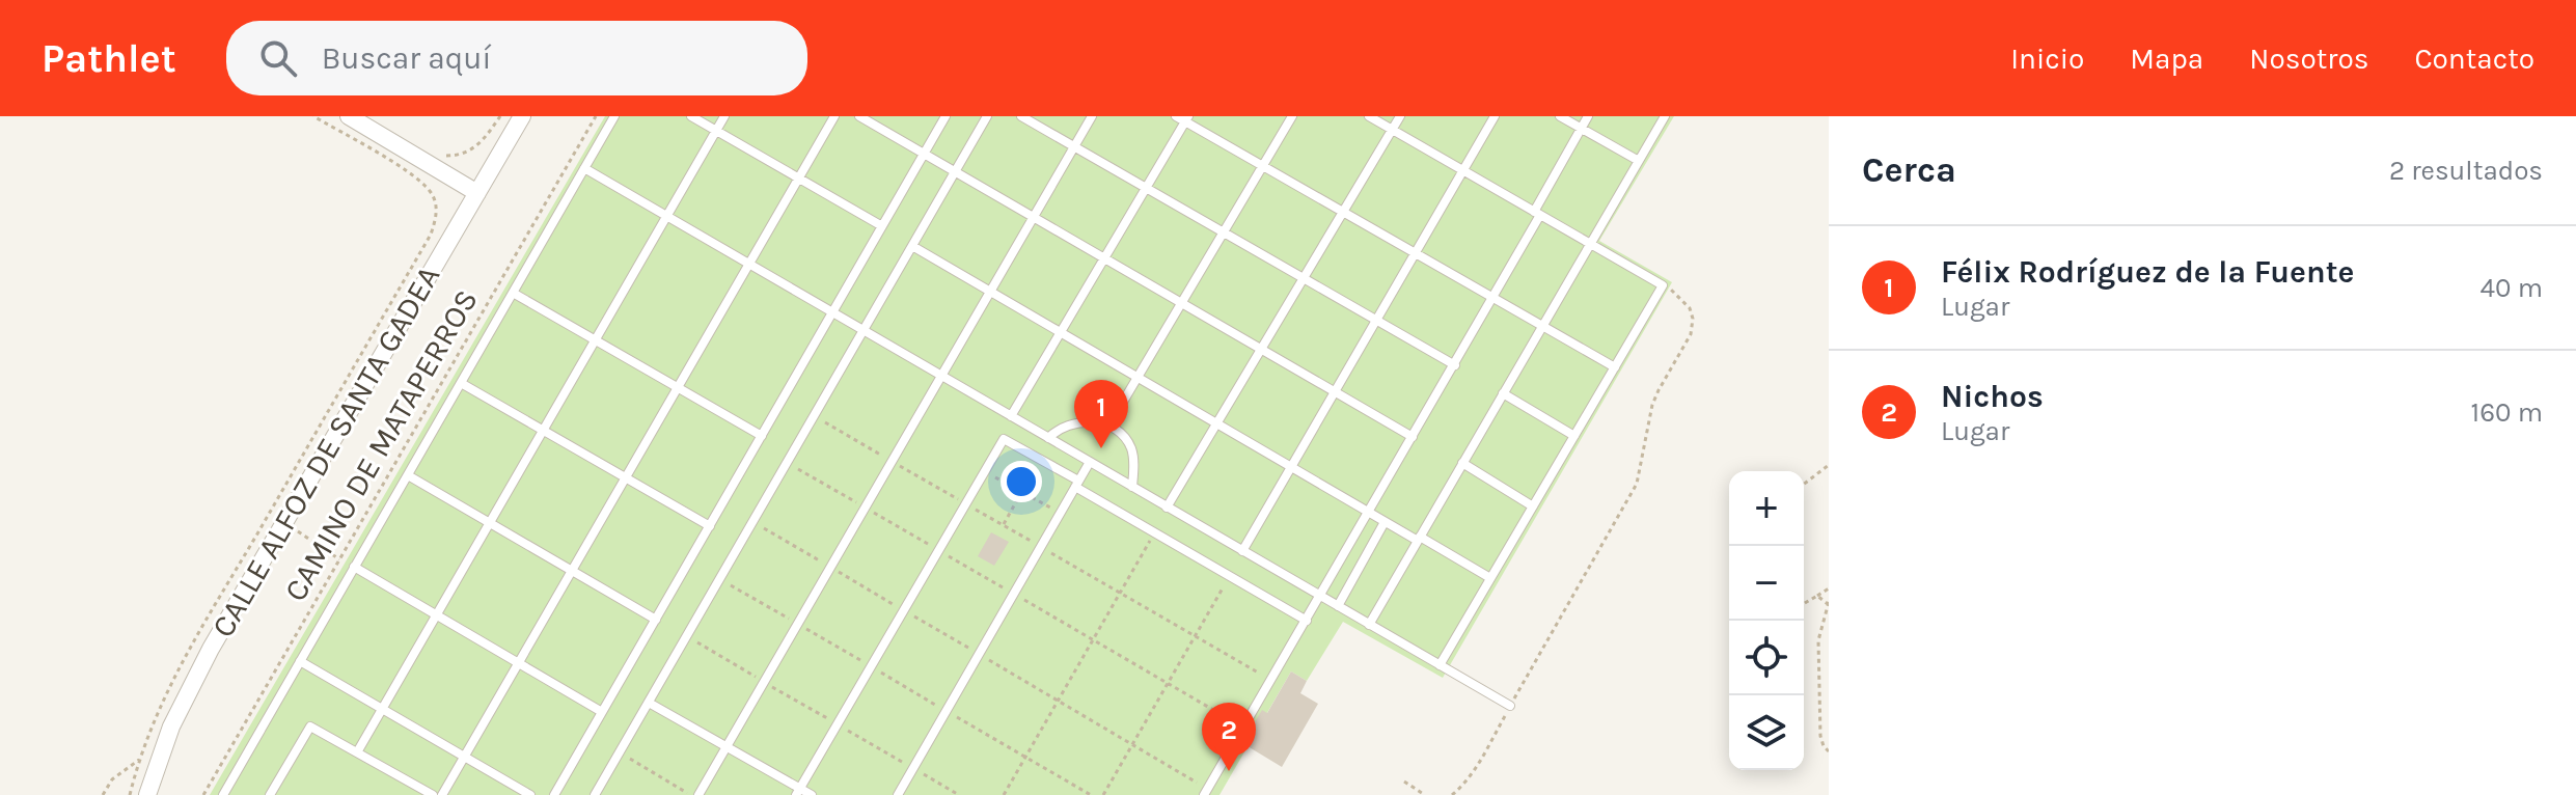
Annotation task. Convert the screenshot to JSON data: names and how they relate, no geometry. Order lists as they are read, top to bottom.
{
  "streets": {
    "street": ["CALLE ALFOZ DE SANTA GADEA"],
    "path": ["CAMINO DE MATAPERROS"]
  },
  "page": {
    "header": "Pathlet",
    "search": "Buscar aquí",
    "nav": [
      "Inicio",
      "Mapa",
      "Nosotros",
      "Contacto"
    ],
    "heading": ["Cerca", "2 resultados"],
    "list": [
      {
        "mark": "1",
        "name": "Félix Rodríguez de la Fuente",
        "note": "Lugar",
        "value": "40 m"
      },
      {
        "mark": "2",
        "name": "Nichos",
        "note": "Lugar",
        "value": "160 m"
      }
    ],
    "pins": ["1", "2"],
    "map_buttons": ["+", "−"]
  }
}
